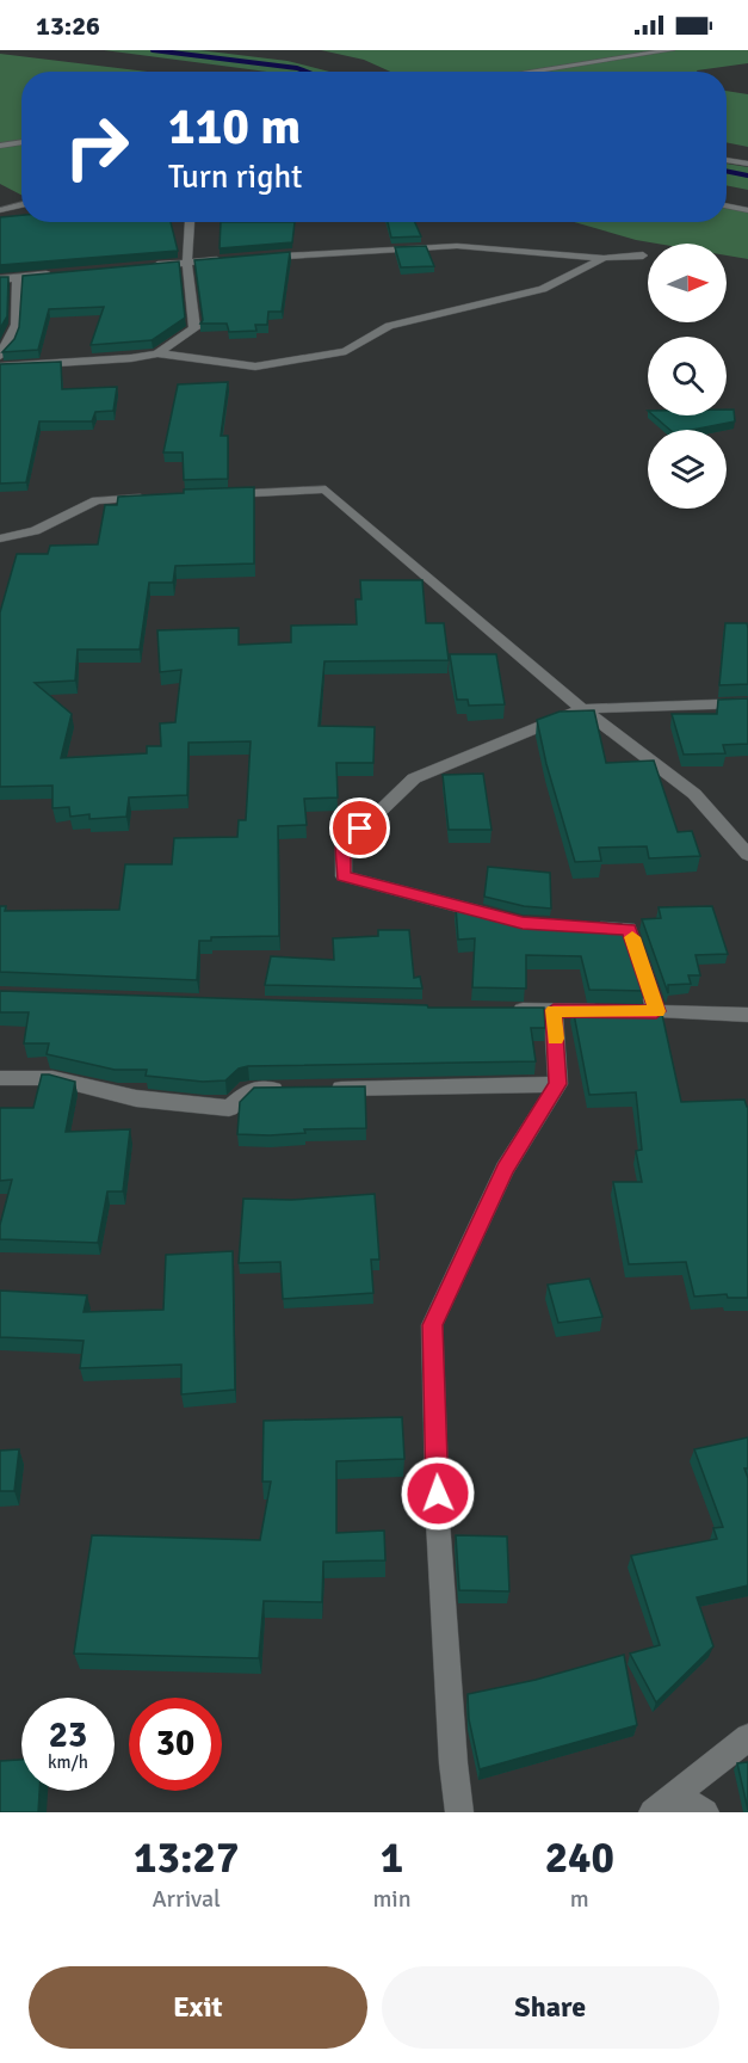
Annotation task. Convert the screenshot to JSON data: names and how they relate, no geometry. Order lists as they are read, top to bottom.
{
  "north": "right",
  "page": {
    "status": "13:26",
    "turn": ["110 m", "Turn right"],
    "speed": "23 km/h",
    "limit": "30",
    "eta": [
      "13:27",
      "Arrival",
      "1",
      "min",
      "240",
      "m"
    ],
    "buttons": ["Exit", "Share"]
  }
}
